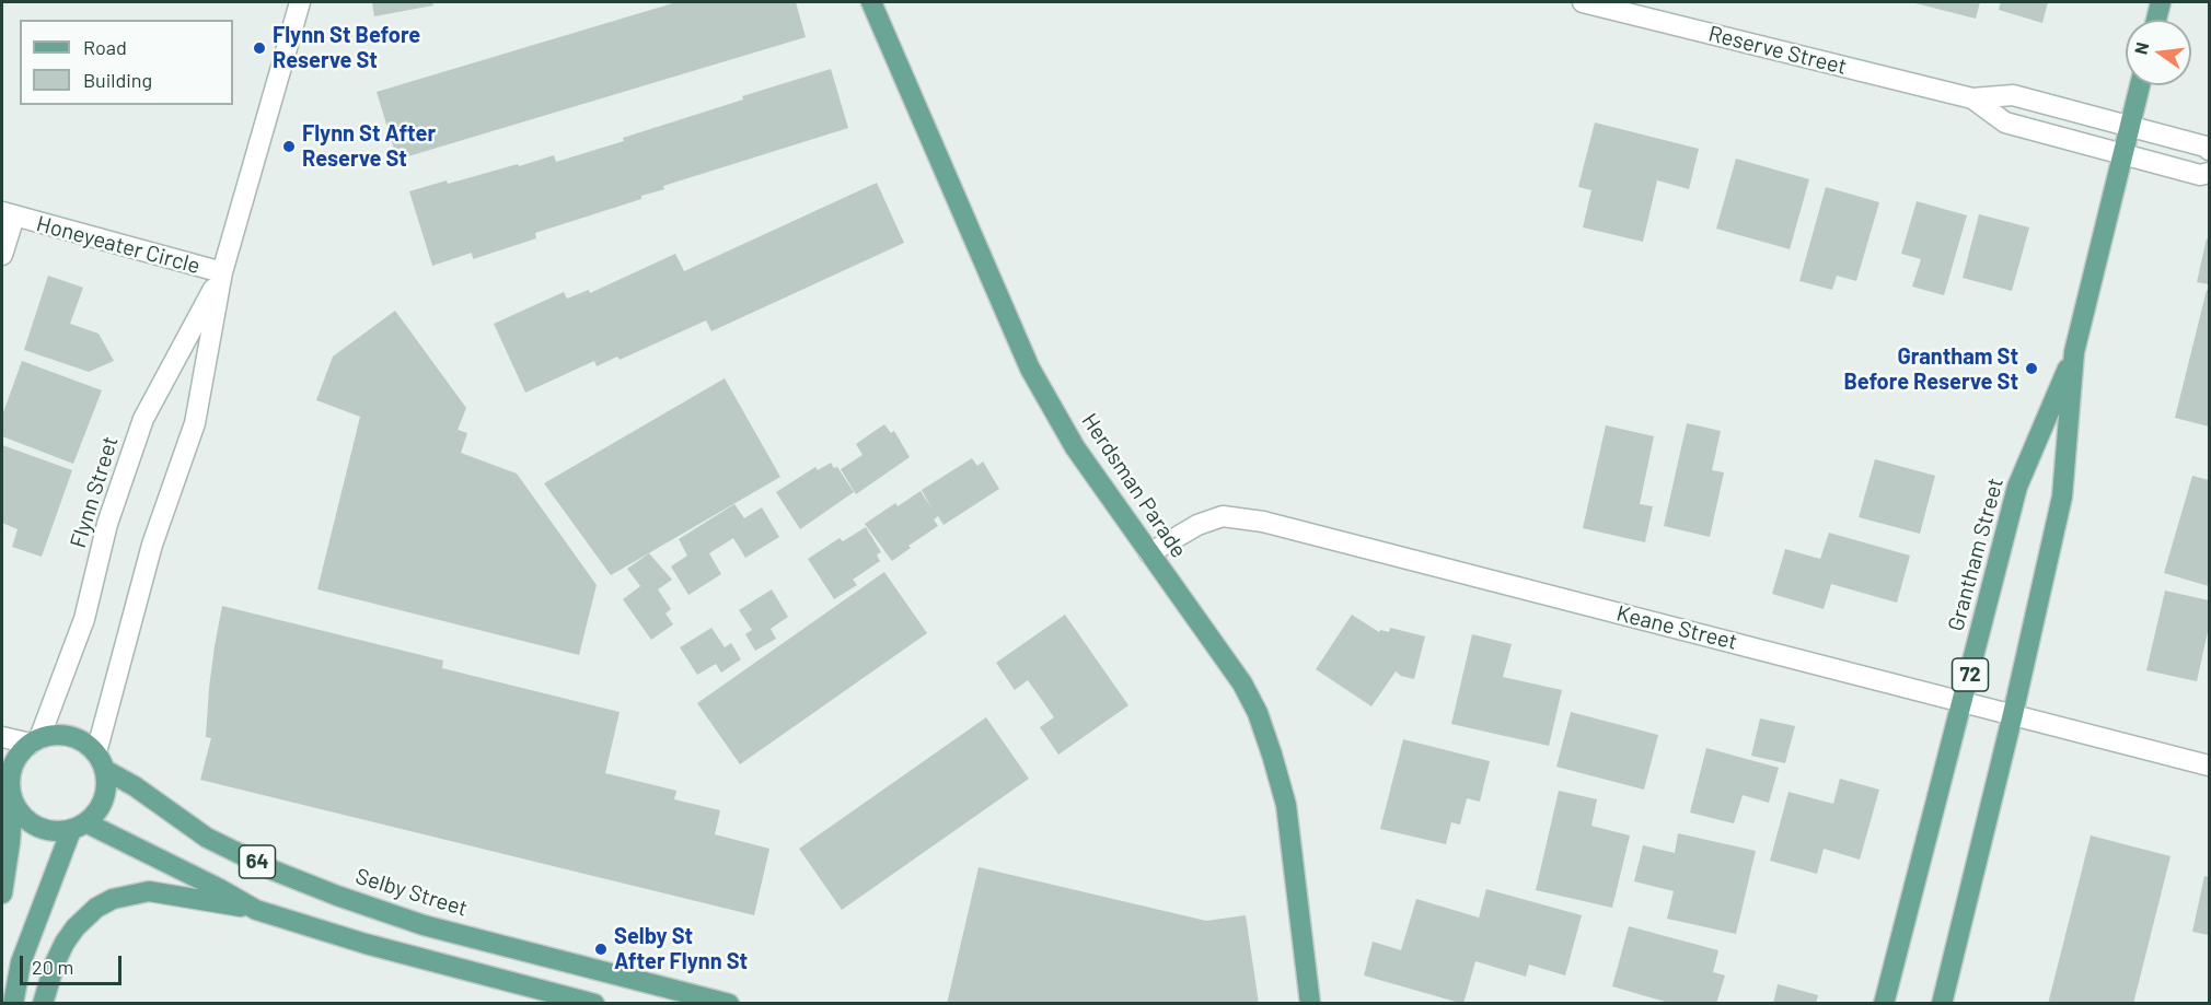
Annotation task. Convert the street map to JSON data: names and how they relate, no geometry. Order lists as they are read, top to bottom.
{
  "streets": {
    "main road": [
      "Herdsman Parade",
      "Grantham Street",
      "72",
      "64",
      "Selby Street"
    ],
    "street": [
      "Reserve Street",
      "Honeyeater Circle",
      "Flynn Street",
      "Keane Street"
    ]
  },
  "crossings": [
    ["Reserve Street", "Grantham Street"],
    ["Honeyeater Circle", "Flynn Street"],
    ["Herdsman Parade", "Keane Street"],
    ["Flynn Street", "64"],
    ["Flynn Street", "Selby Street"],
    ["Grantham Street", "Keane Street"],
    ["64", "Selby Street"]
  ],
  "places": [
    "Flynn St Before Reserve St",
    "Flynn St After Reserve St",
    "Grantham St Before Reserve St",
    "Selby St After Flynn St"
  ],
  "legend": ["Road", "Building"],
  "scale_bar": "20 m",
  "north": "left"
}
